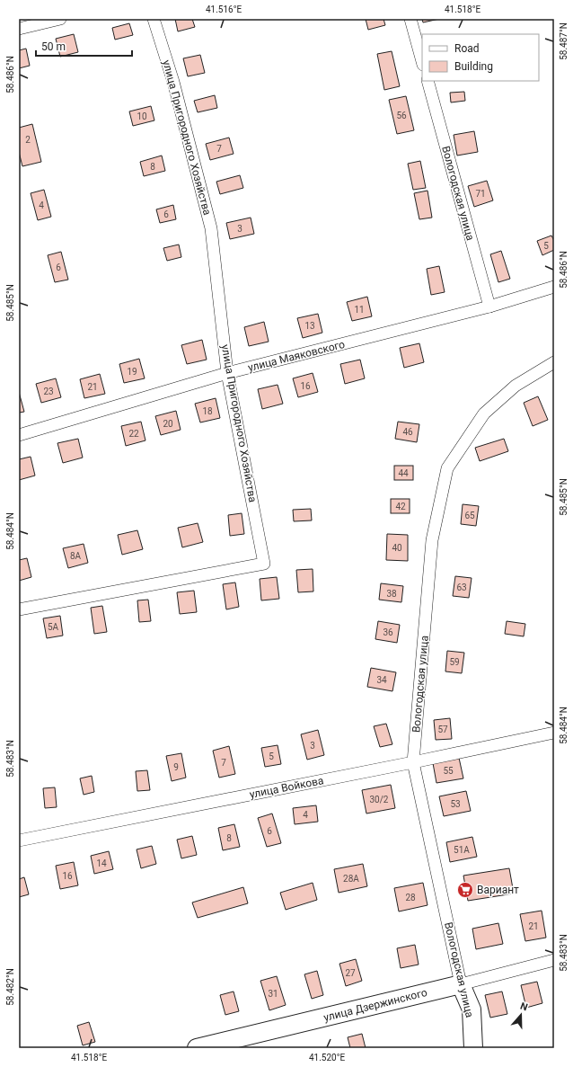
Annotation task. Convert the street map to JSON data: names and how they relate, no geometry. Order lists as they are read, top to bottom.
{
  "streets": {
    "main road": ["Вологодская улица", "улица Дзержинского"],
    "street": ["улица Пригородного Хозяйства", "улица Маяковского", "улица Войкова"]
  },
  "crossings": [
    ["улица Пригородного Хозяйства", "улица Маяковского"],
    ["Вологодская улица", "улица Маяковского"],
    ["Вологодская улица", "улица Войкова"],
    ["Вологодская улица", "улица Дзержинского"]
  ],
  "places": {
    "supermarket": ["Вариант"]
  },
  "house_numbers": [
    "56",
    "10",
    "2",
    "7",
    "8",
    "71",
    "4",
    "6",
    "3",
    "5",
    "6",
    "11",
    "13",
    "19",
    "16",
    "21",
    "23",
    "18",
    "20",
    "46",
    "22",
    "44",
    "42",
    "65",
    "40",
    "8А",
    "63",
    "38",
    "5А",
    "36",
    "59",
    "34",
    "57",
    "3",
    "5",
    "7",
    "9",
    "55",
    "30/2",
    "53",
    "4",
    "6",
    "8",
    "51А",
    "14",
    "16",
    "28А",
    "28",
    "21",
    "27",
    "31"
  ],
  "legend": ["Road", "Building"],
  "scale_bar": "50 m",
  "north": "top",
  "coordinates": [
    "41.516°E",
    "41.518°E",
    "58.487°N",
    "58.486°N",
    "58.485°N",
    "58.484°N",
    "58.483°N",
    "58.482°N",
    "41.520°E"
  ]
}
